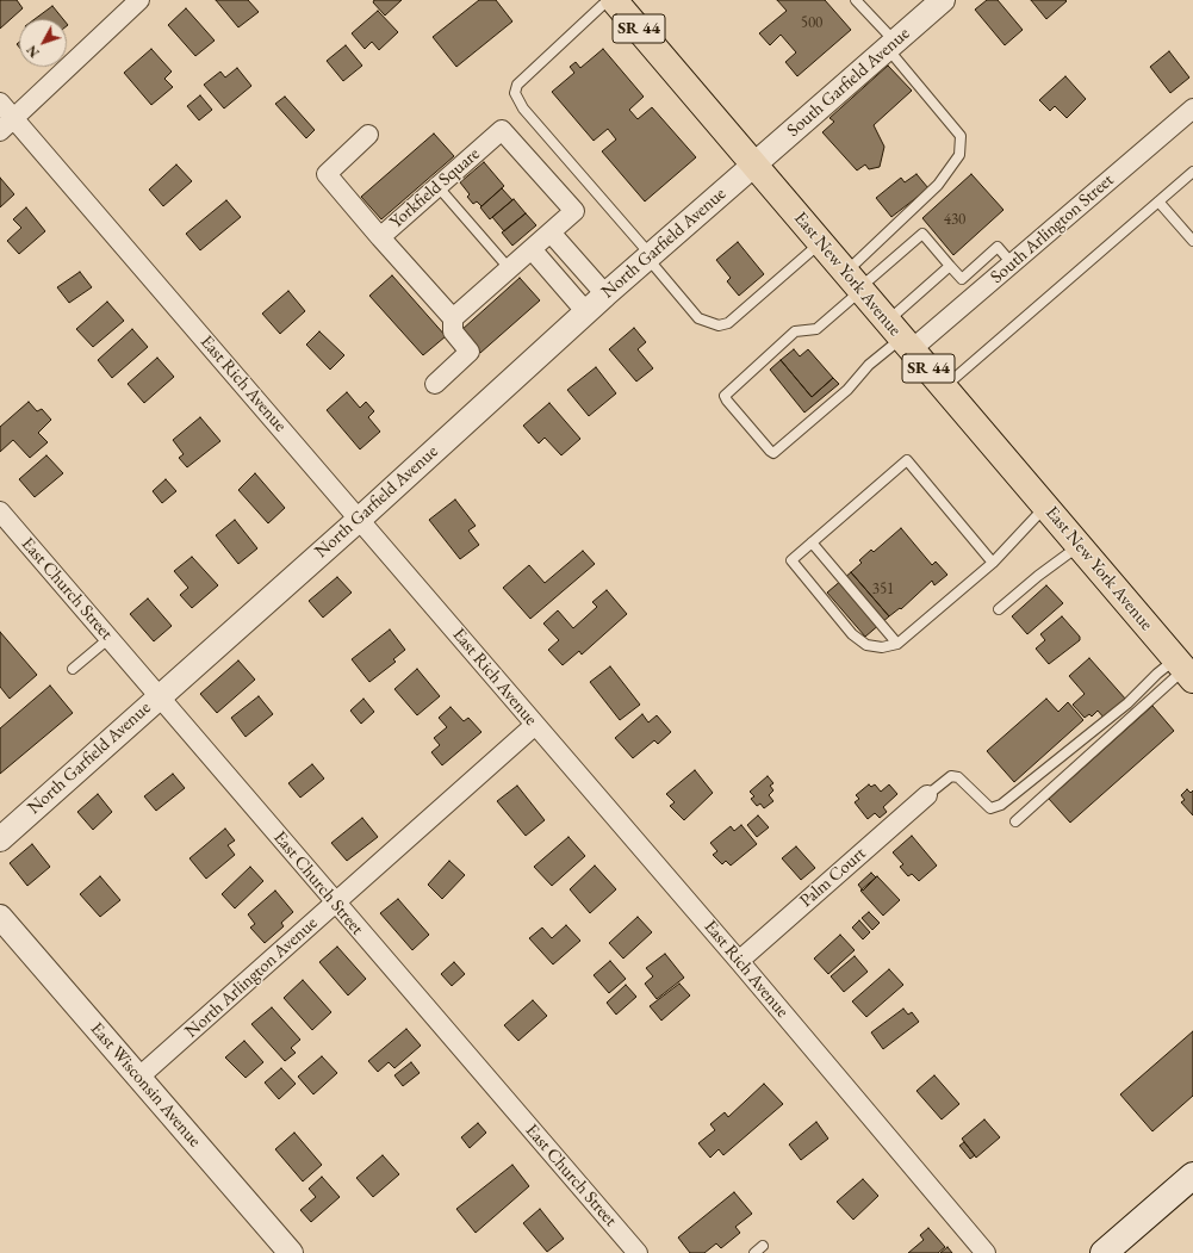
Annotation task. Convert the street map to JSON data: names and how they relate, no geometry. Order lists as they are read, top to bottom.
{
  "streets": {
    "main road": ["SR 44", "East New York Avenue"],
    "street": [
      "South Garfield Avenue",
      "Yorkfield Square",
      "South Arlington Street",
      "North Garfield Avenue",
      "East Rich Avenue",
      "East Church Street",
      "Palm Court",
      "North Arlington Avenue",
      "East Wisconsin Avenue"
    ]
  },
  "crossings": [
    ["South Garfield Avenue", "North Garfield Avenue"],
    ["South Garfield Avenue", "East New York Avenue"],
    ["South Arlington Street", "East New York Avenue"],
    ["North Garfield Avenue", "East New York Avenue"],
    ["North Garfield Avenue", "East Rich Avenue"],
    ["North Garfield Avenue", "East Church Street"],
    ["East Rich Avenue", "Palm Court"],
    ["East Rich Avenue", "North Arlington Avenue"],
    ["East Church Street", "North Arlington Avenue"],
    ["North Arlington Avenue", "East Wisconsin Avenue"]
  ],
  "house_numbers": ["500", "430", "351"],
  "north": "bottom left"
}
